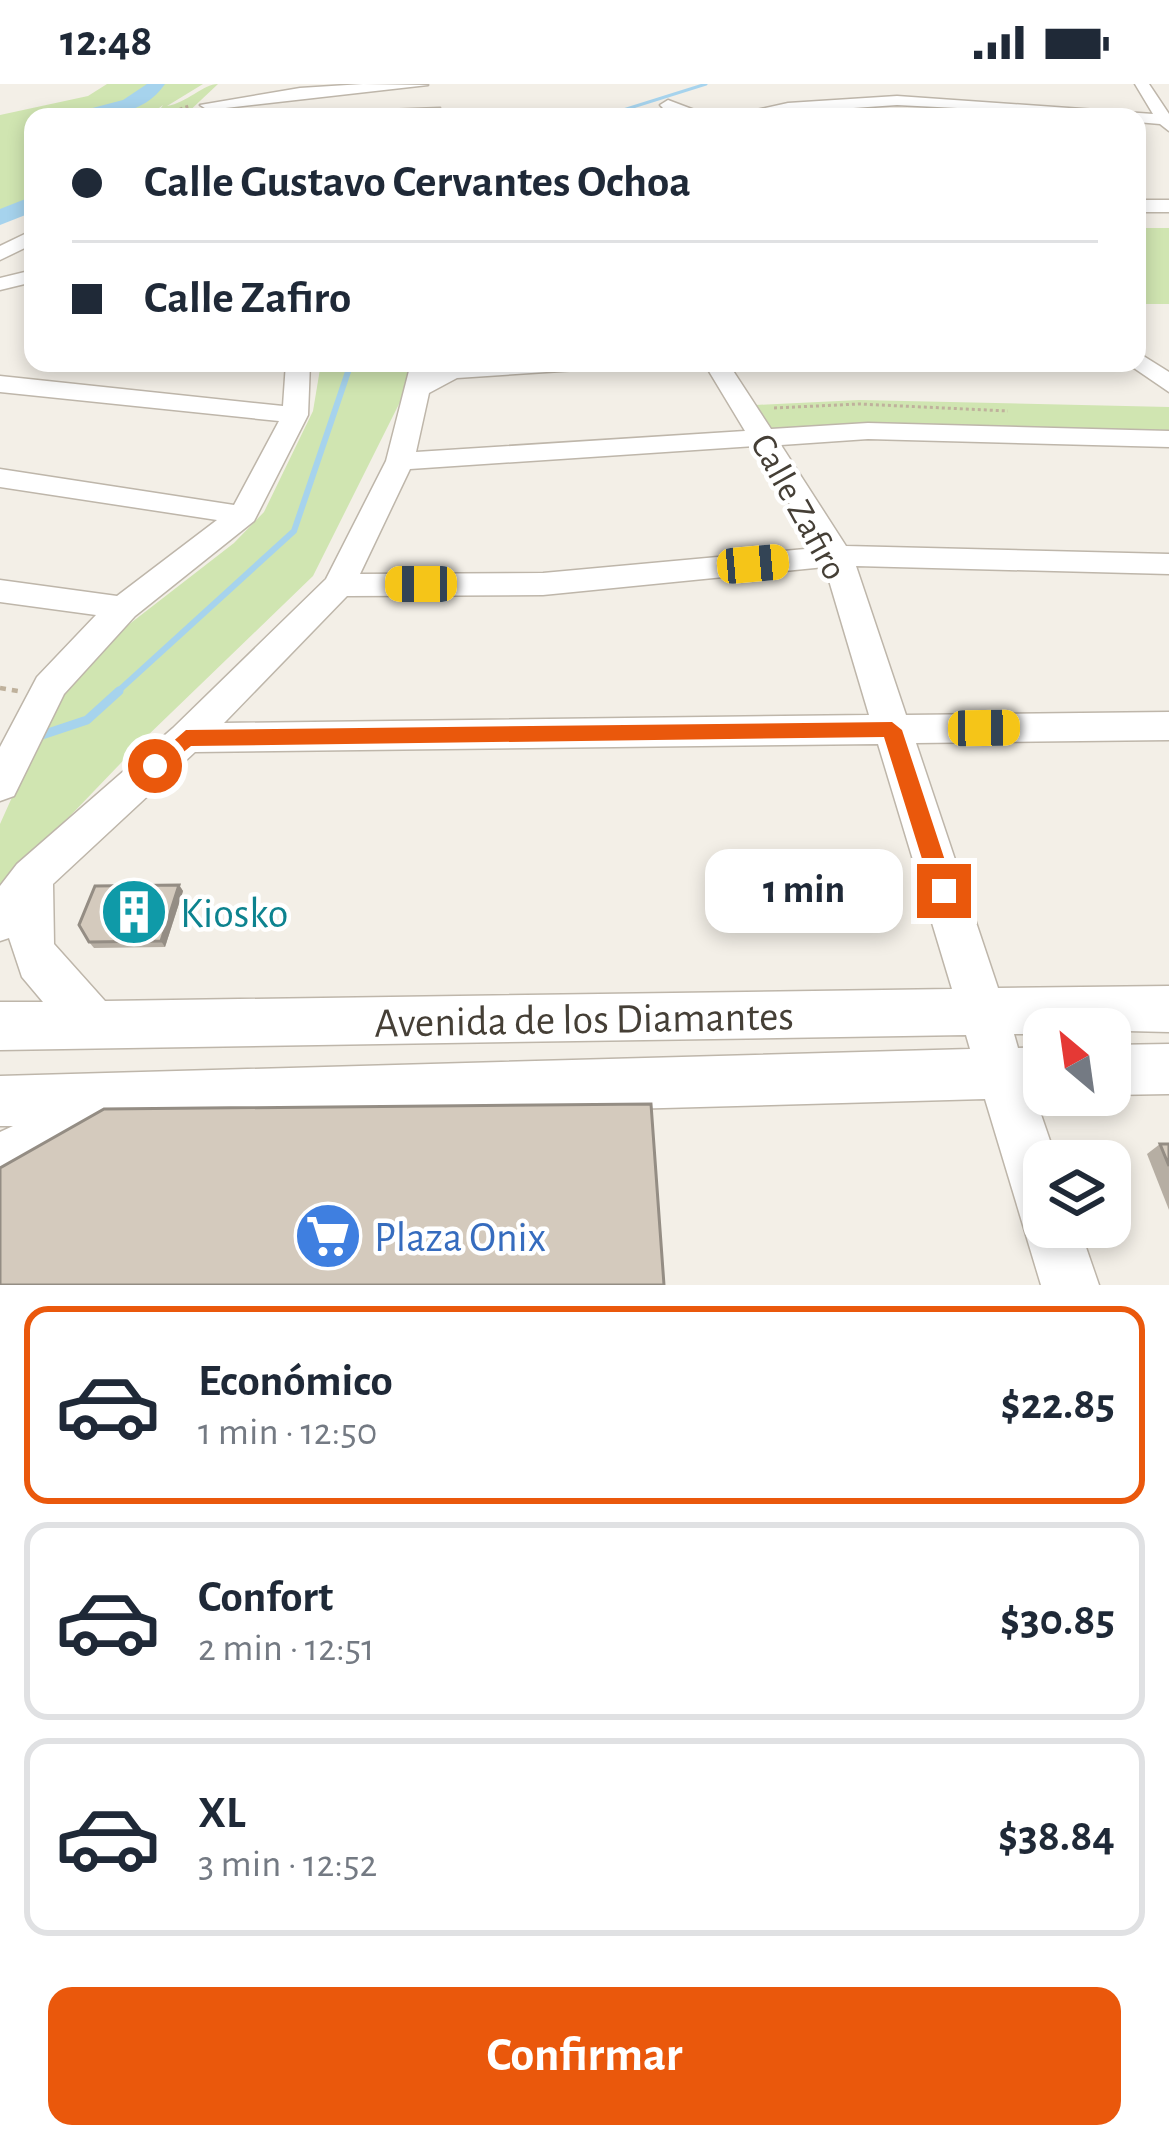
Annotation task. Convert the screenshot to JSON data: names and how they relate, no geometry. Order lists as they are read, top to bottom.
{
  "streets": {
    "street": ["Calle Zafiro", "Avenida de los Diamantes"]
  },
  "crossings": [
    ["Calle Zafiro", "Avenida de los Diamantes"]
  ],
  "places": {
    "building": ["Kiosko"],
    "supermarket": ["Plaza Onix"]
  },
  "north": "top left",
  "page": {
    "status": "12:48",
    "banner": ["Calle Gustavo Cervantes Ochoa", "Calle Zafiro"],
    "bubble": "1 min",
    "list": [
      {
        "name": "Económico",
        "note": "1 min · 12:50",
        "value": "$22.85"
      },
      {
        "name": "Confort",
        "note": "2 min · 12:51",
        "value": "$30.85"
      },
      {
        "name": "XL",
        "note": "3 min · 12:52",
        "value": "$38.84"
      }
    ],
    "buttons": "Confirmar"
  }
}
